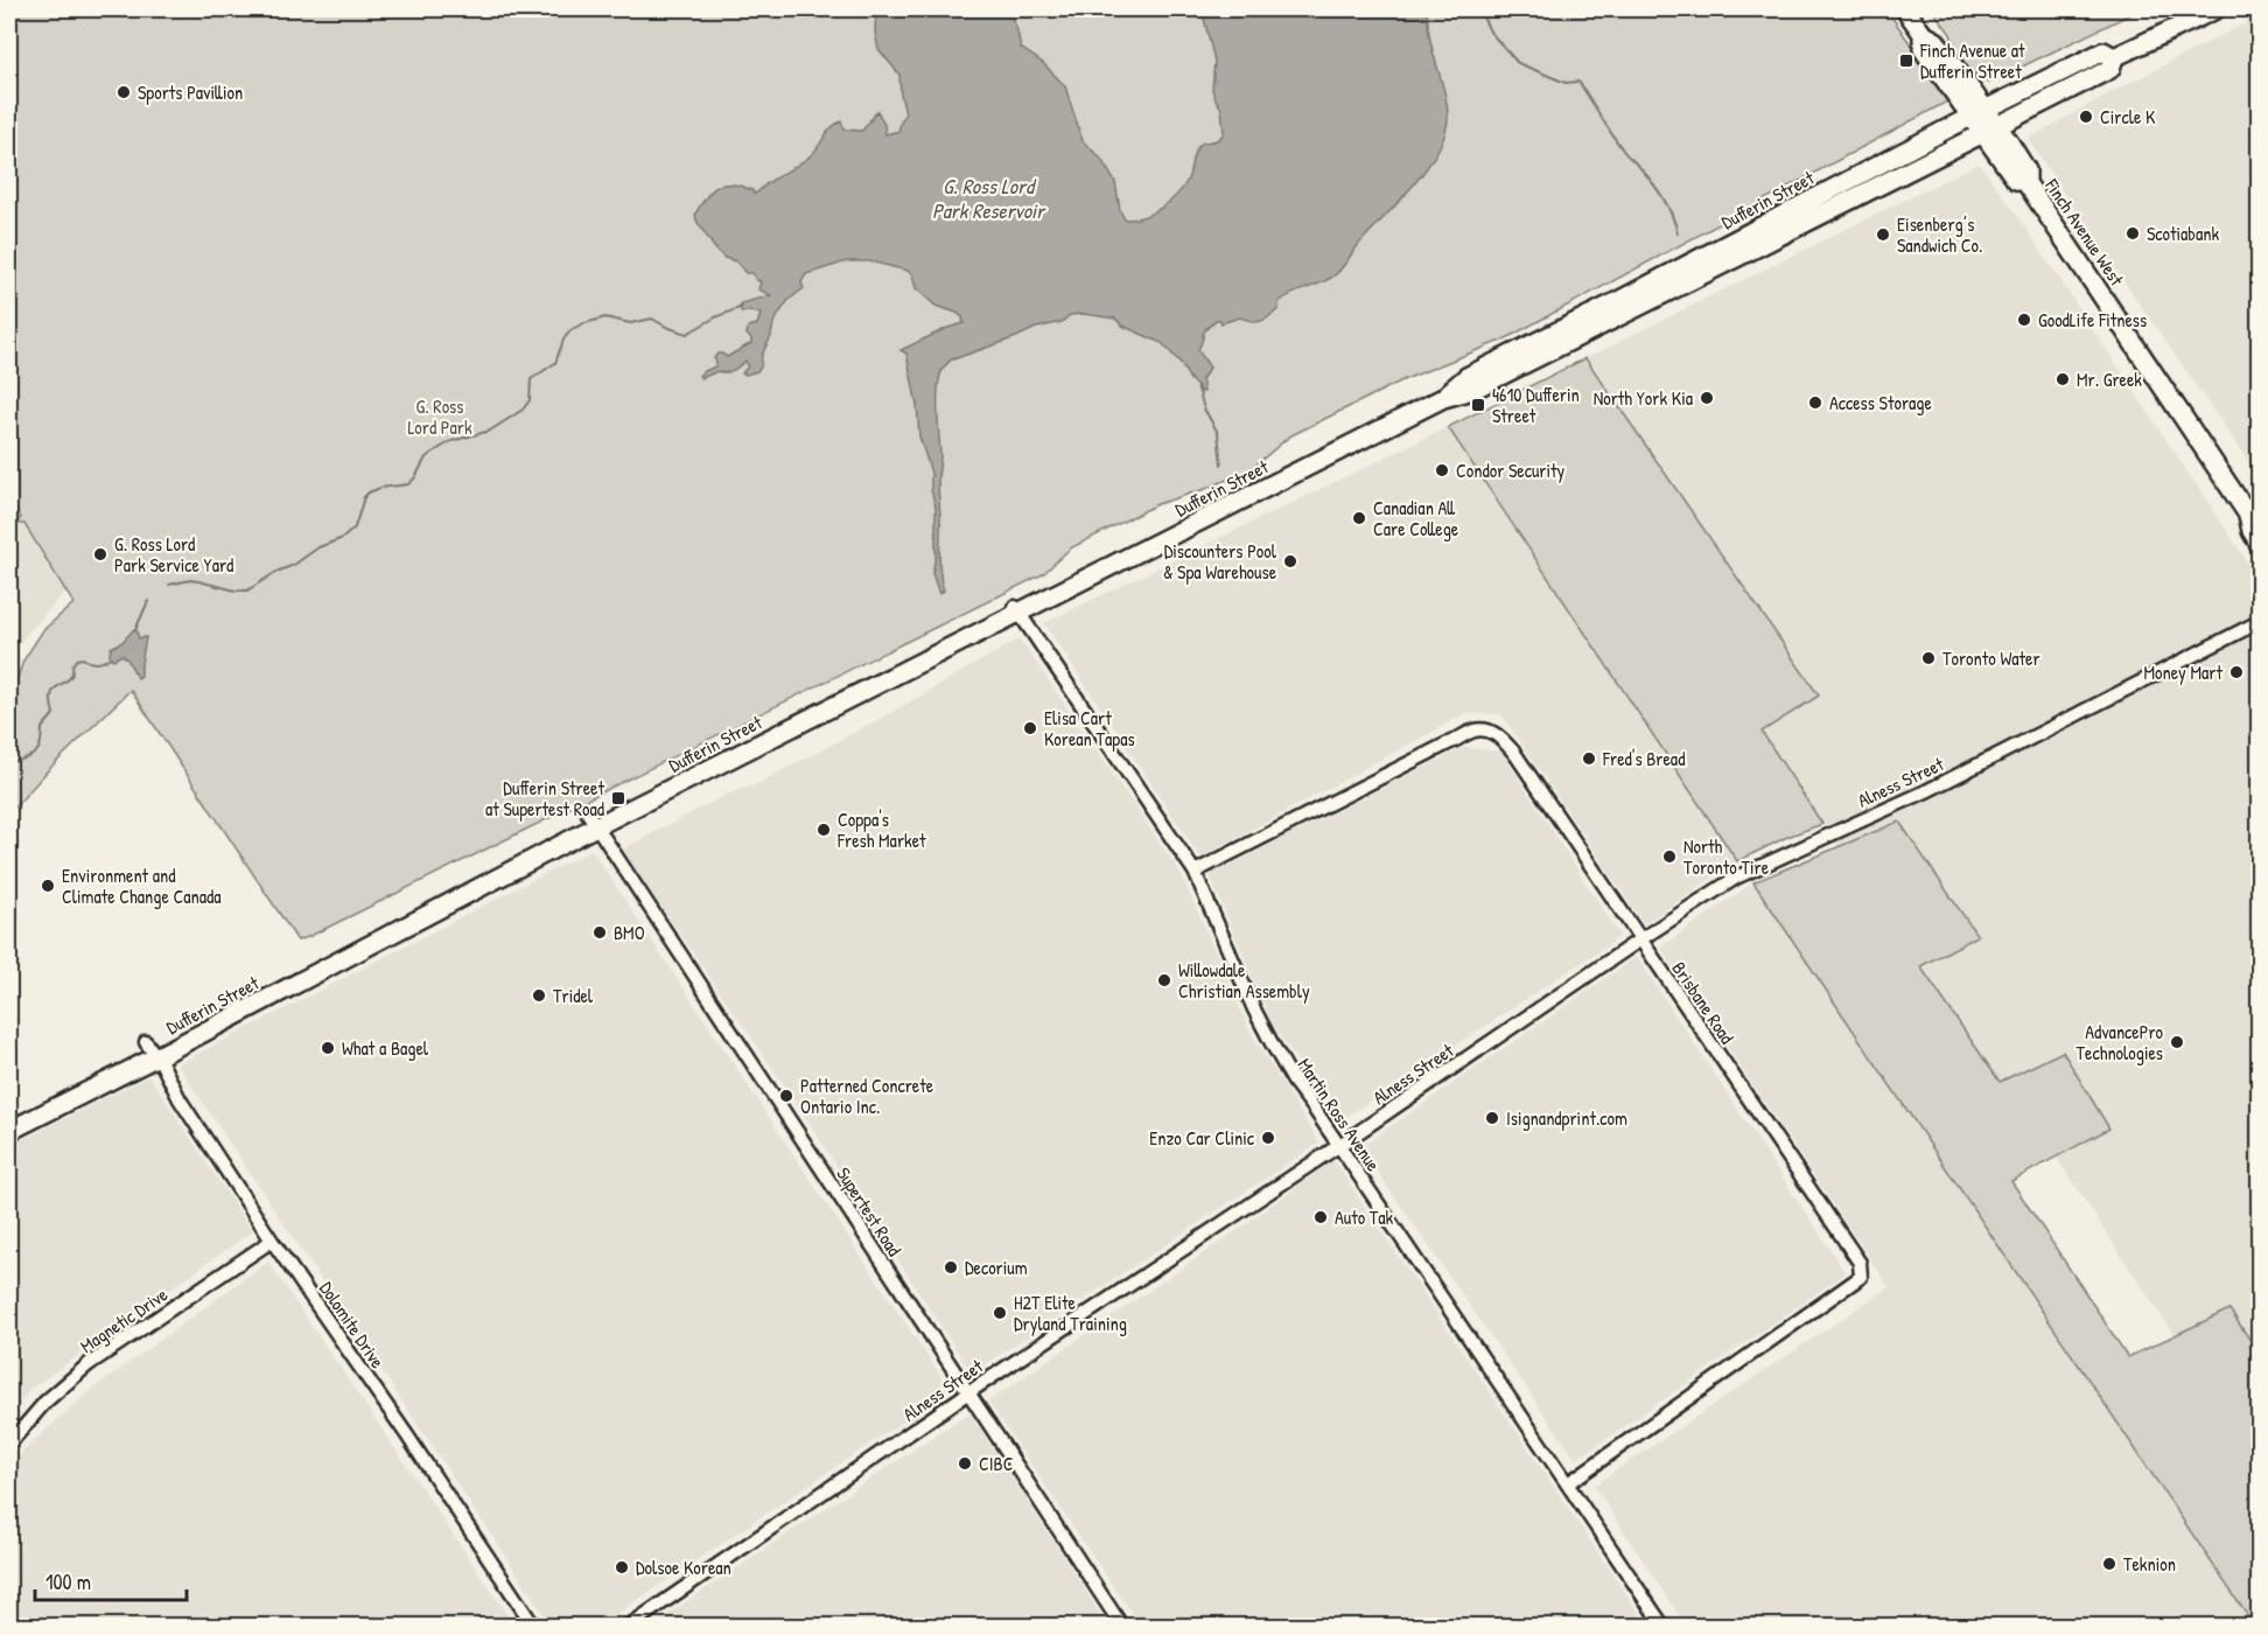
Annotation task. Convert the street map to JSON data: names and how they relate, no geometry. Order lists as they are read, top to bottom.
{
  "streets": {
    "main road": ["Dufferin Street", "Finch Avenue West"],
    "street": [
      "Alness Street",
      "Brisbane Road",
      "Martin Ross Avenue",
      "Supertest Road",
      "Magnetic Drive",
      "Dolomite Drive"
    ]
  },
  "crossings": [
    ["Dufferin Street", "Finch Avenue West"],
    ["Dufferin Street", "Martin Ross Avenue"],
    ["Dufferin Street", "Supertest Road"],
    ["Dufferin Street", "Dolomite Drive"],
    ["Alness Street", "Brisbane Road"],
    ["Alness Street", "Martin Ross Avenue"],
    ["Alness Street", "Supertest Road"],
    ["Brisbane Road", "Martin Ross Avenue"],
    ["Magnetic Drive", "Dolomite Drive"]
  ],
  "water": ["G. Ross Lord Park Reservoir"],
  "parks": ["G. Ross Lord Park"],
  "places": {
    "transit": ["Finch Avenue at Dufferin Street", "4610 Dufferin Street", "Dufferin Street at Supertest Road"],
    "other": [
      "Sports Pavillion",
      "Circle K",
      "Scotiabank",
      "Eisenberg’s Sandwich Co.",
      "GoodLife Fitness",
      "Mr. Greek",
      "North York Kia",
      "Access Storage",
      "Condor Security",
      "Canadian All Care College",
      "G. Ross Lord Park Service Yard",
      "Discounters Pool & Spa Warehouse",
      "Toronto Water",
      "Money Mart",
      "Elisa Cart Korean Tapas",
      "Fred's Bread",
      "Coppa's Fresh Market",
      "North Toronto Tire",
      "Environment and Climate Change Canada",
      "BMO",
      "Willowdale Christian Assembly",
      "Tridel",
      "AdvancePro Technologies",
      "What a Bagel",
      "Patterned Concrete Ontario Inc.",
      "Isignandprint.com",
      "Enzo Car Clinic",
      "Auto Tak",
      "Decorium",
      "H2T Elite Dryland Training",
      "CIBC",
      "Teknion",
      "Dolsoe Korean"
    ]
  },
  "scale_bar": "100 m"
}
